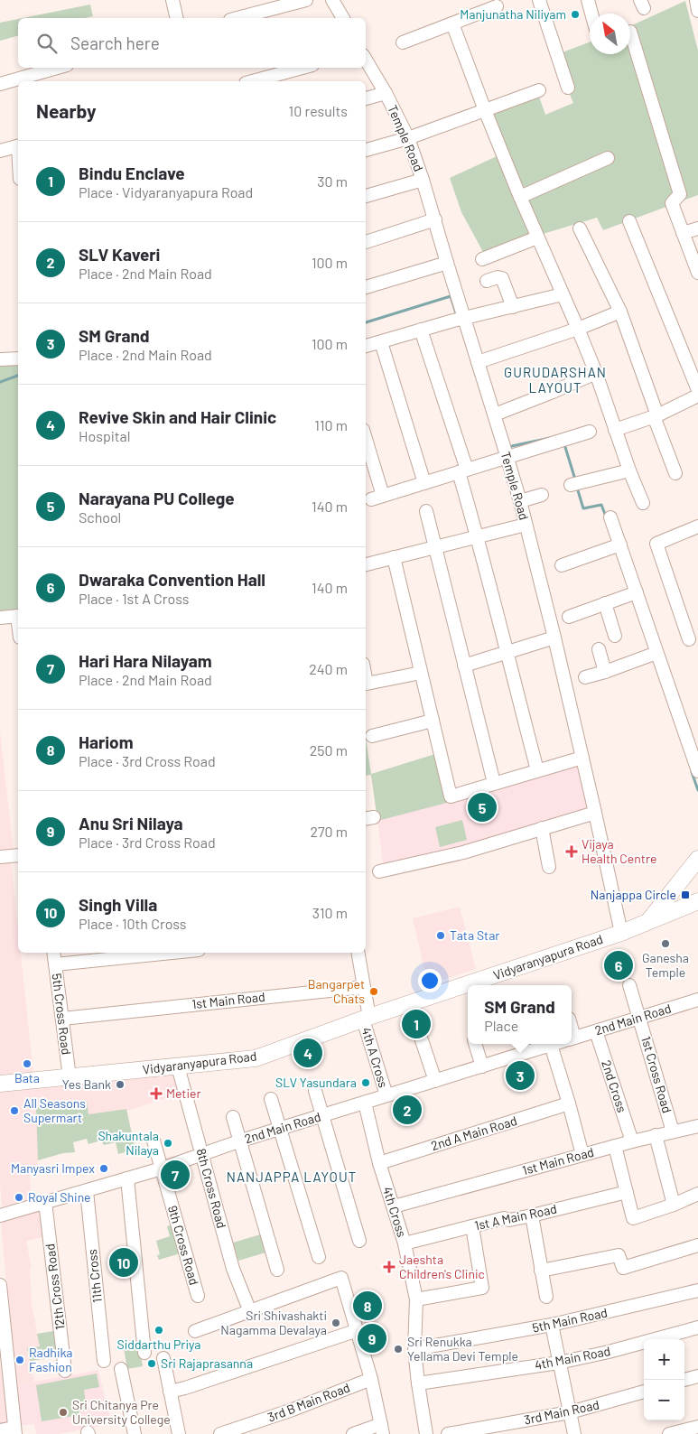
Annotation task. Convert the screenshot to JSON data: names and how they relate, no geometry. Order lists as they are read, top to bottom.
{
  "streets": {
    "main road": ["Vidyaranyapura Road"],
    "street": [
      "Temple Road",
      "1st Main Road",
      "5th Cross Road",
      "2nd Main Road",
      "4th A Cross",
      "1st Cross Road",
      "2nd Cross",
      "2nd A Main Road",
      "8th Cross Road",
      "4th Cross",
      "1st A Main Road",
      "9th Cross Road",
      "11th Cross",
      "12th Cross Road",
      "5th Main Road",
      "4th Main Road",
      "3rd B Main Road",
      "3rd Main Road"
    ]
  },
  "crossings": [
    ["Temple Road", "Vidyaranyapura Road"],
    ["Vidyaranyapura Road", "5th Cross Road"],
    ["Vidyaranyapura Road", "4th A Cross"],
    ["Vidyaranyapura Road", "8th Cross Road"],
    ["1st Main Road", "5th Cross Road"],
    ["1st Main Road", "1st Cross Road"],
    ["1st Main Road", "2nd Cross"],
    ["1st Main Road", "4th Cross"],
    ["2nd Main Road", "4th A Cross"],
    ["2nd Main Road", "1st Cross Road"],
    ["2nd Main Road", "2nd Cross"],
    ["2nd Main Road", "8th Cross Road"],
    ["2nd Main Road", "4th Cross"],
    ["2nd Main Road", "9th Cross Road"],
    ["2nd Main Road", "11th Cross"],
    ["2nd Main Road", "12th Cross Road"],
    ["2nd A Main Road", "4th Cross"],
    ["4th Cross", "1st A Main Road"],
    ["4th Cross", "5th Main Road"]
  ],
  "districts": ["GURUDARSHAN LAYOUT", "NANJAPPA LAYOUT"],
  "places": {
    "other": [
      "Manjunatha Niliyam",
      "Tata Star",
      "Ganesha Temple",
      "Bangarpet Chats",
      "Bata",
      "SLV Yasundara",
      "Yes Bank",
      "All Seasons Supermart",
      "Shakuntala Nilaya",
      "Manyasri Impex",
      "Royal Shine",
      "Sri Shivashakti Nagamma Devalaya",
      "Siddarthu Priya",
      "Sri Renukka Yellama Devi Temple",
      "Radhika Fashion",
      "Sri Rajaprasanna",
      "Sri Chitanya Pre University College"
    ],
    "health": ["Vijaya Health Centre", "Metier", "Jaeshta Children's Clinic"],
    "transit": ["Nanjappa Circle"]
  },
  "north": "top left",
  "page": {
    "search": "Search here",
    "heading": ["Nearby", "10 results"],
    "list": [
      {
        "mark": "1",
        "name": "Bindu Enclave",
        "note": "Place · Vidyaranyapura Road",
        "value": "30 m"
      },
      {
        "mark": "2",
        "name": "SLV Kaveri",
        "note": "Place · 2nd Main Road",
        "value": "100 m"
      },
      {
        "mark": "3",
        "name": "SM Grand",
        "note": "Place · 2nd Main Road",
        "value": "100 m"
      },
      {
        "mark": "4",
        "name": "Revive Skin and Hair Clinic",
        "note": "Hospital",
        "value": "110 m"
      },
      {
        "mark": "5",
        "name": "Narayana PU College",
        "note": "School",
        "value": "140 m"
      },
      {
        "mark": "6",
        "name": "Dwaraka Convention Hall",
        "note": "Place · 1st A Cross",
        "value": "140 m"
      },
      {
        "mark": "7",
        "name": "Hari Hara Nilayam",
        "note": "Place · 2nd Main Road",
        "value": "240 m"
      },
      {
        "mark": "8",
        "name": "Hariom",
        "note": "Place · 3rd Cross Road",
        "value": "250 m"
      },
      {
        "mark": "9",
        "name": "Anu Sri Nilaya",
        "note": "Place · 3rd Cross Road",
        "value": "270 m"
      },
      {
        "mark": "10",
        "name": "Singh Villa",
        "note": "Place · 10th Cross",
        "value": "310 m"
      }
    ],
    "pins": [
      "5",
      "6",
      "1",
      "4",
      "3",
      "2",
      "7",
      "10",
      "8",
      "9"
    ],
    "popup": ["SM Grand", "Place"],
    "map_buttons": ["+", "−"]
  }
}
